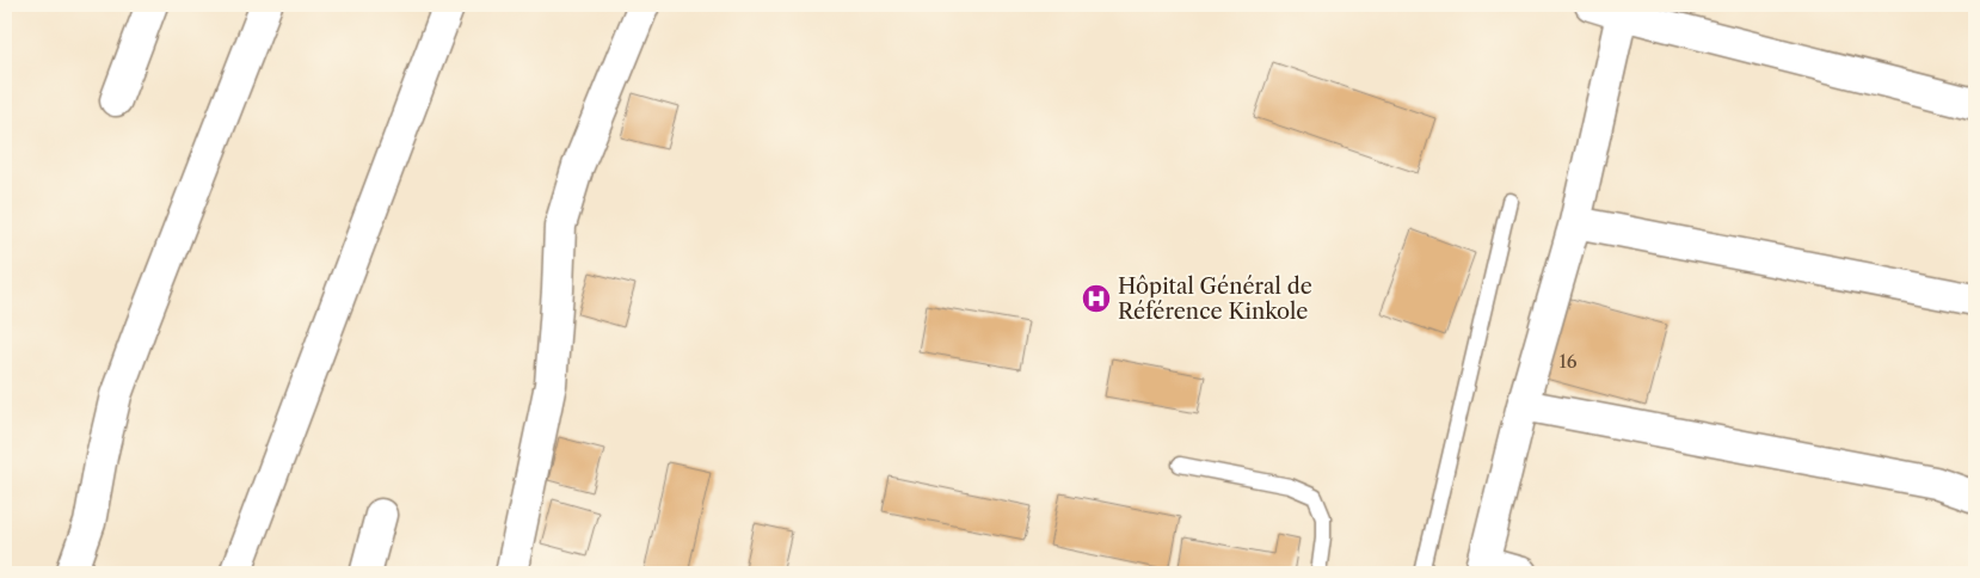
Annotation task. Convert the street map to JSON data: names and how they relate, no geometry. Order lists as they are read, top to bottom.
{
  "places": {
    "hospital": ["Hôpital Général de Référence Kinkole"]
  },
  "house_numbers": ["16"]
}
